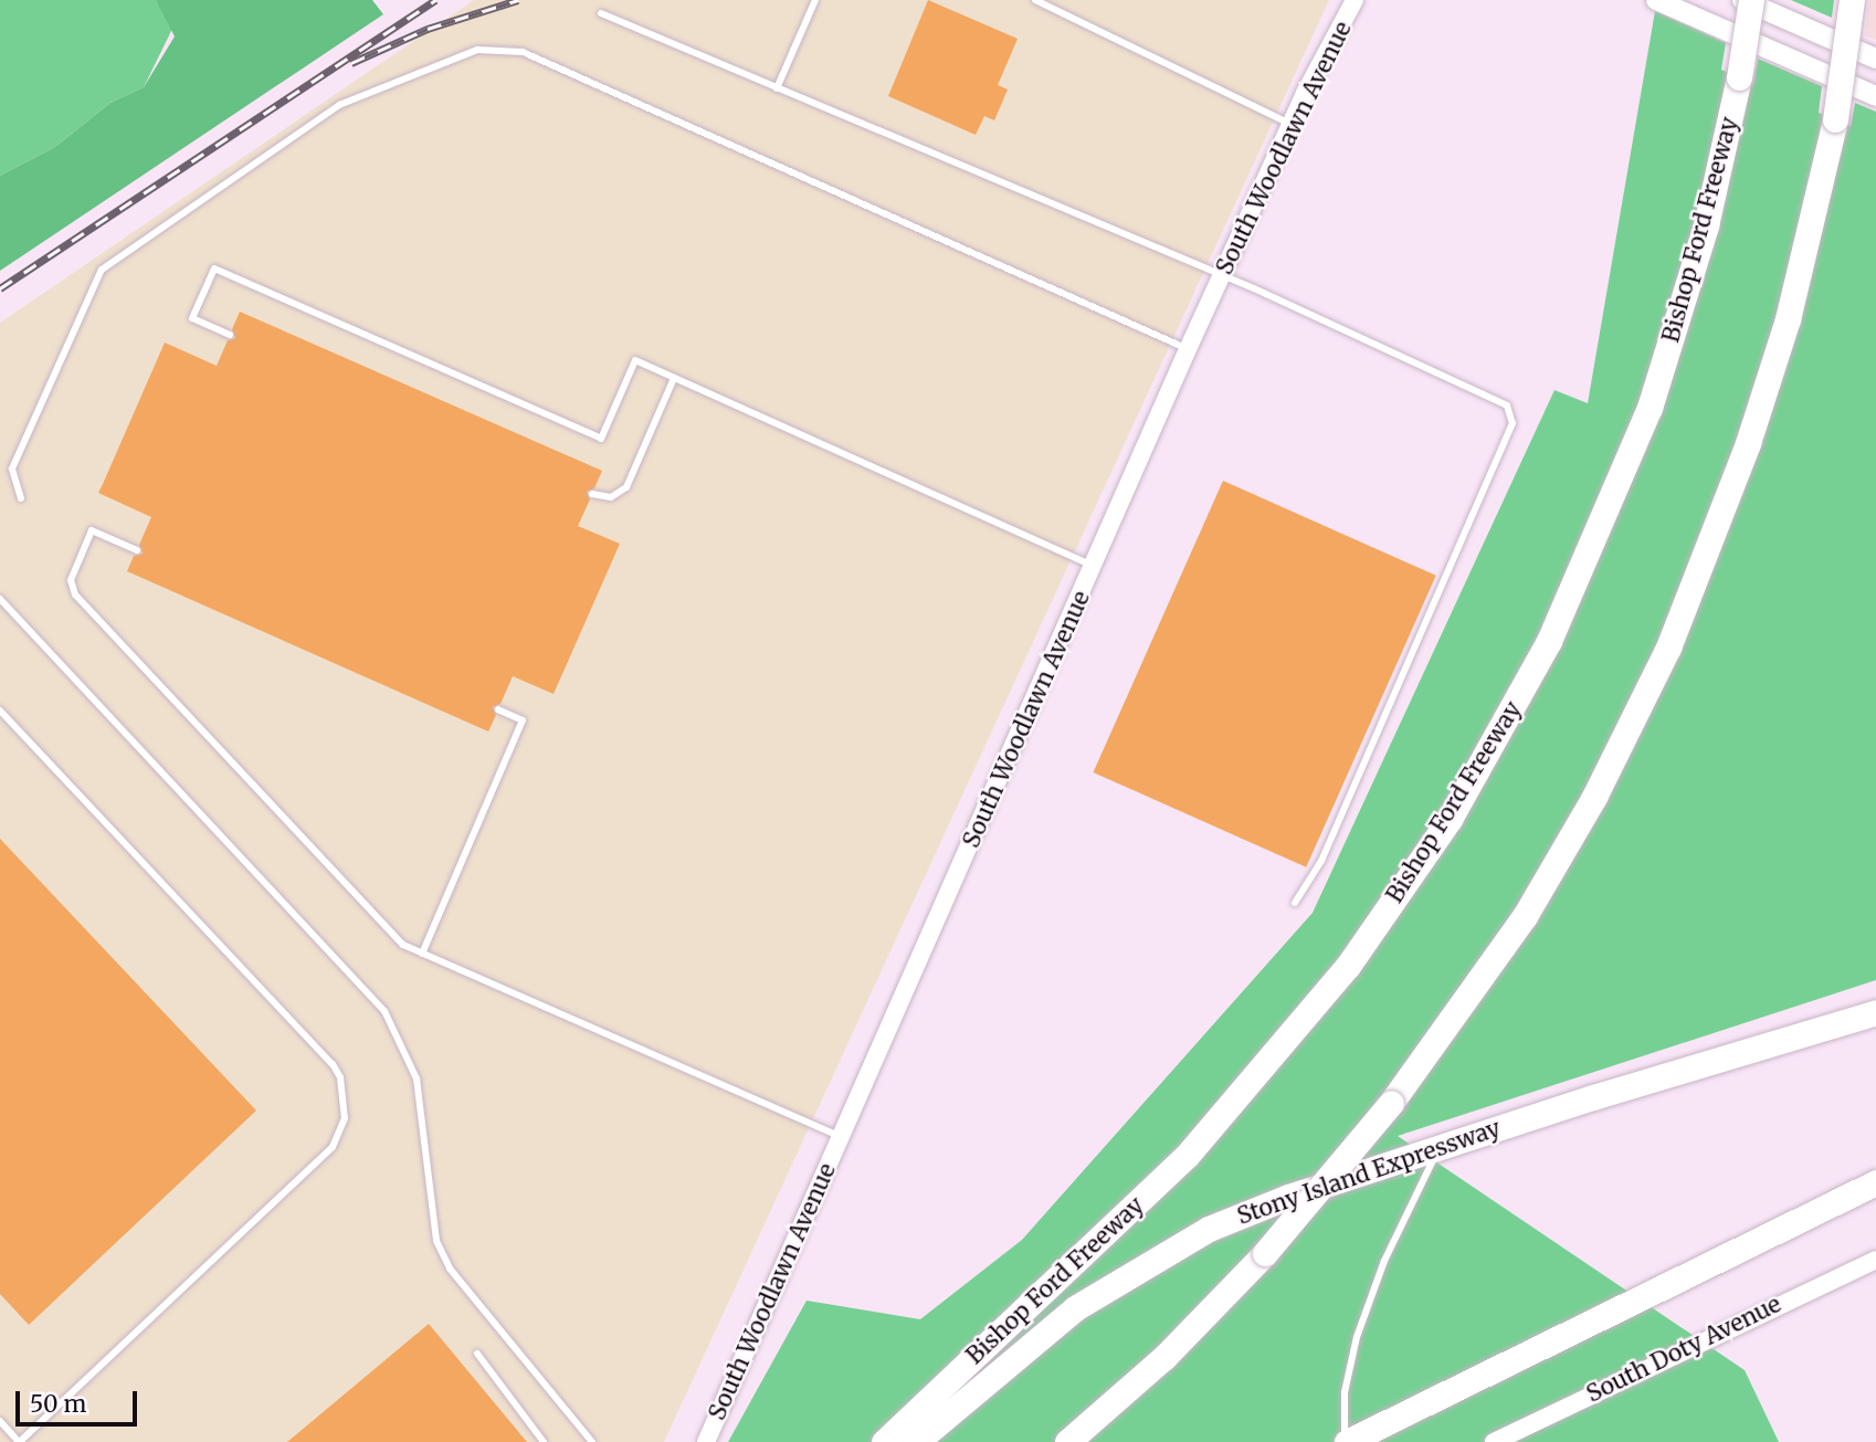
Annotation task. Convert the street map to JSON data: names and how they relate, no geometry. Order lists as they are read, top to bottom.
{
  "streets": {
    "highway": ["Bishop Ford Freeway", "Stony Island Expressway"],
    "street": ["South Woodlawn Avenue", "South Doty Avenue"]
  },
  "scale_bar": "50 m"
}
